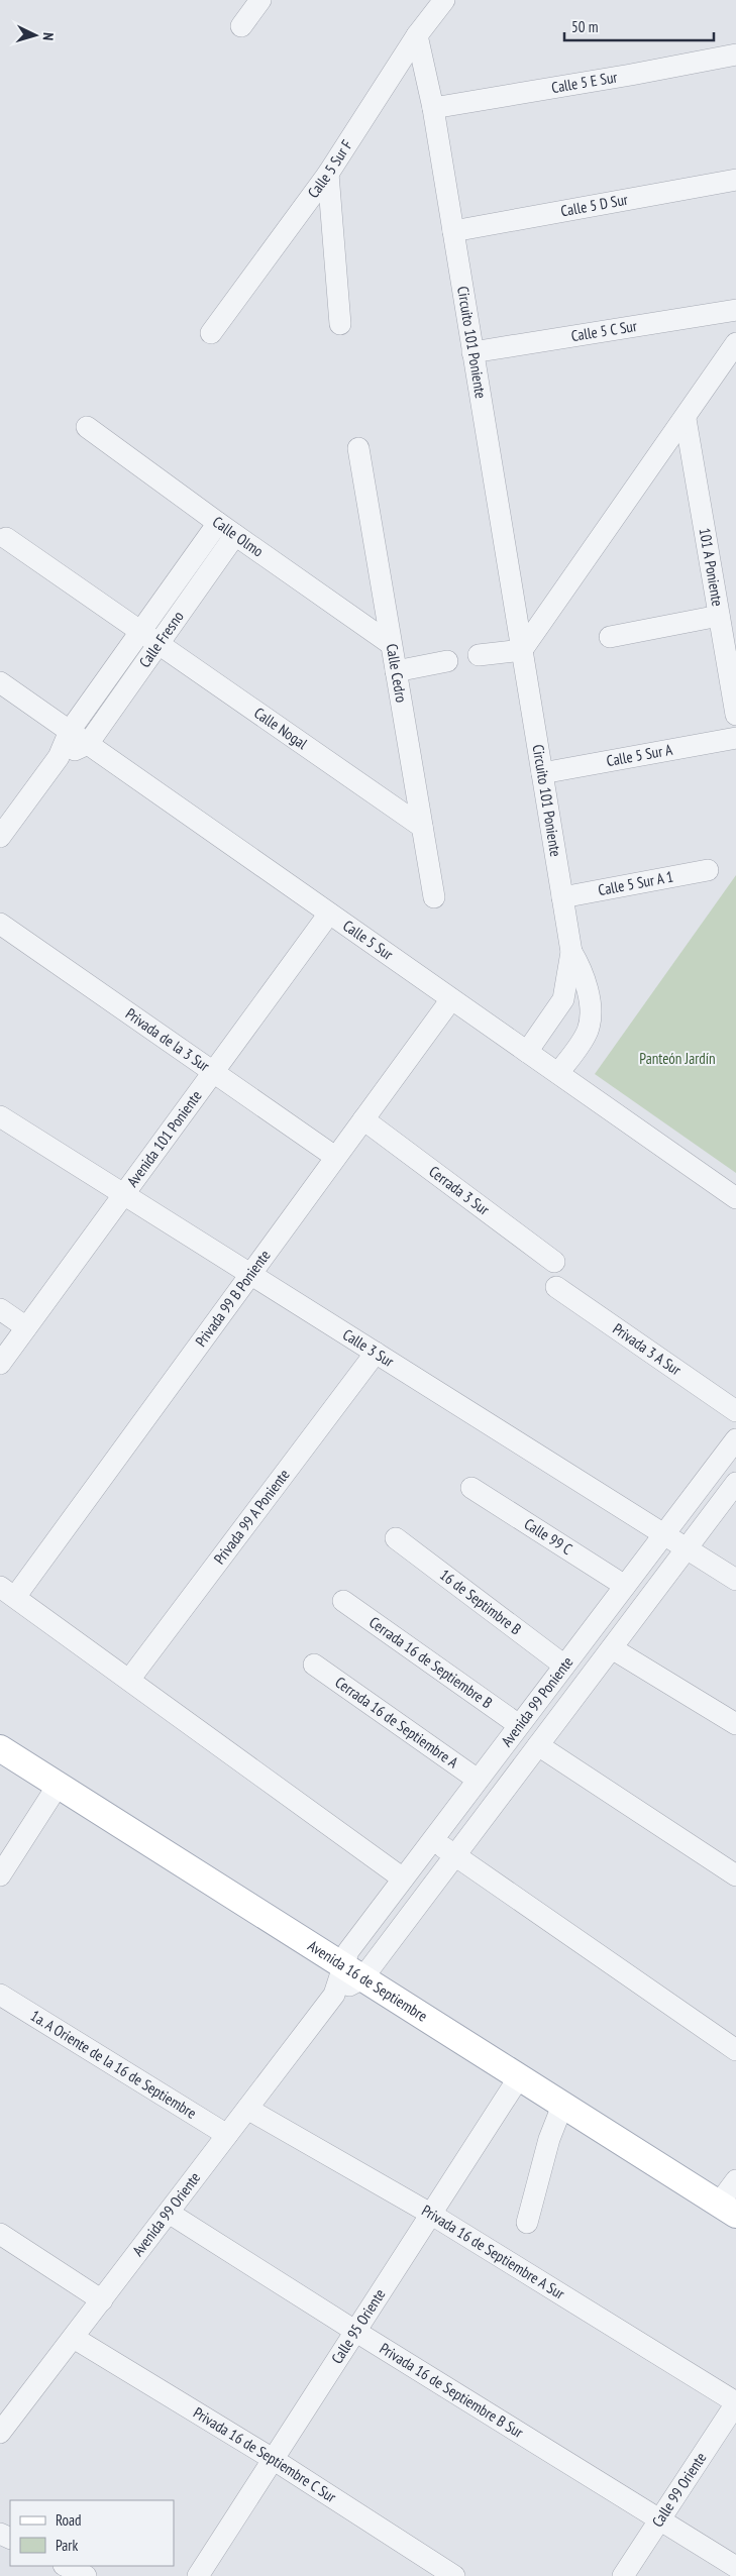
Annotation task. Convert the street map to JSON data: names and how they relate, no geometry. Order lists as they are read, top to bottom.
{
  "streets": {
    "main road": ["Avenida 16 de Septiembre"],
    "street": [
      "Calle 5 E Sur",
      "Calle 5 Sur F",
      "Calle 5 D Sur",
      "Calle 5 C Sur",
      "Circuito 101 Poniente",
      "Calle Olmo",
      "101 A Poniente",
      "Calle Fresno",
      "Calle Cedro",
      "Calle Nogal",
      "Calle 5 Sur A",
      "Calle 5 Sur A 1",
      "Calle 5 Sur",
      "Privada de la 3 Sur",
      "Avenida 101 Poniente",
      "Cerrada 3 Sur",
      "Privada 99 B Poniente",
      "Calle 3 Sur",
      "Privada 3 A Sur",
      "Privada 99 A Poniente",
      "Calle 99 C",
      "16 de Septimbre B",
      "Cerrada 16 de Septiembre B",
      "Avenida 99 Poniente",
      "Cerrada 16 de Septiembre A",
      "1a. A Oriente de la 16 de Septiembre",
      "Avenida 99 Oriente",
      "Privada 16 de Septiembre A Sur",
      "Calle 95 Oriente",
      "Privada 16 de Septiembre B Sur",
      "Privada 16 de Septiembre C Sur",
      "Calle 99 Oriente"
    ]
  },
  "crossings": [
    ["Calle 5 E Sur", "Circuito 101 Poniente"],
    ["Calle 5 Sur F", "Circuito 101 Poniente"],
    ["Calle 5 D Sur", "Circuito 101 Poniente"],
    ["Calle 5 C Sur", "Circuito 101 Poniente"],
    ["Circuito 101 Poniente", "Calle 5 Sur A"],
    ["Circuito 101 Poniente", "Calle 5 Sur A 1"],
    ["Circuito 101 Poniente", "Calle 5 Sur"],
    ["Calle Olmo", "Calle Fresno"],
    ["Calle Olmo", "Calle Cedro"],
    ["Calle Fresno", "Calle Nogal"],
    ["Calle Fresno", "Calle 5 Sur"],
    ["Calle Cedro", "Calle Nogal"],
    ["Calle 5 Sur", "Avenida 101 Poniente"],
    ["Calle 5 Sur", "Privada 99 B Poniente"],
    ["Privada de la 3 Sur", "Avenida 101 Poniente"],
    ["Privada de la 3 Sur", "Privada 99 B Poniente"],
    ["Avenida 101 Poniente", "Calle 3 Sur"],
    ["Cerrada 3 Sur", "Privada 99 B Poniente"],
    ["Privada 99 B Poniente", "Calle 3 Sur"],
    ["Calle 3 Sur", "Privada 99 A Poniente"],
    ["Calle 3 Sur", "Avenida 99 Poniente"],
    ["Calle 99 C", "Avenida 99 Poniente"],
    ["16 de Septimbre B", "Avenida 99 Poniente"],
    ["Cerrada 16 de Septiembre B", "Avenida 99 Poniente"],
    ["Avenida 99 Poniente", "Cerrada 16 de Septiembre A"],
    ["Avenida 99 Poniente", "Avenida 16 de Septiembre"],
    ["Avenida 99 Poniente", "Avenida 99 Oriente"],
    ["Avenida 16 de Septiembre", "Avenida 99 Oriente"],
    ["Avenida 16 de Septiembre", "Calle 95 Oriente"],
    ["1a. A Oriente de la 16 de Septiembre", "Avenida 99 Oriente"],
    ["Avenida 99 Oriente", "Privada 16 de Septiembre A Sur"],
    ["Avenida 99 Oriente", "Privada 16 de Septiembre B Sur"],
    ["Avenida 99 Oriente", "Privada 16 de Septiembre C Sur"],
    ["Privada 16 de Septiembre A Sur", "Calle 95 Oriente"],
    ["Privada 16 de Septiembre A Sur", "Calle 99 Oriente"],
    ["Calle 95 Oriente", "Privada 16 de Septiembre B Sur"],
    ["Calle 95 Oriente", "Privada 16 de Septiembre C Sur"],
    ["Privada 16 de Septiembre B Sur", "Calle 99 Oriente"]
  ],
  "parks": ["Panteón Jardín"],
  "legend": ["Road", "Park"],
  "scale_bar": "50 m",
  "north": "right"
}
